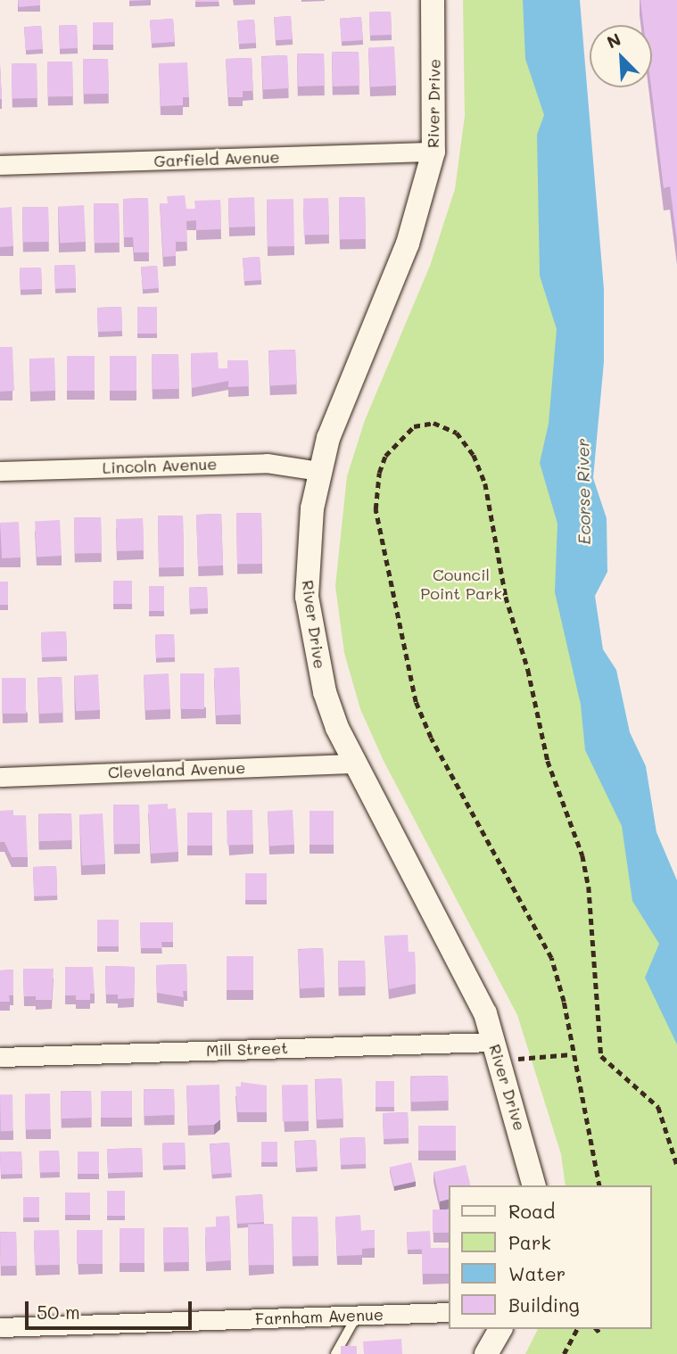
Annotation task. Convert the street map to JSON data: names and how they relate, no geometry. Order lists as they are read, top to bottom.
{
  "streets": {
    "street": [
      "River Drive",
      "Garfield Avenue",
      "Lincoln Avenue",
      "Cleveland Avenue",
      "Mill Street",
      "Farnham Avenue"
    ]
  },
  "crossings": [
    ["River Drive", "Garfield Avenue"],
    ["River Drive", "Lincoln Avenue"],
    ["River Drive", "Cleveland Avenue"],
    ["River Drive", "Mill Street"]
  ],
  "water": ["Ecorse River"],
  "parks": ["Council Point Park"],
  "legend": [
    "Road",
    "Park",
    "Water",
    "Building"
  ],
  "scale_bar": "50 m",
  "north": "top left"
}
